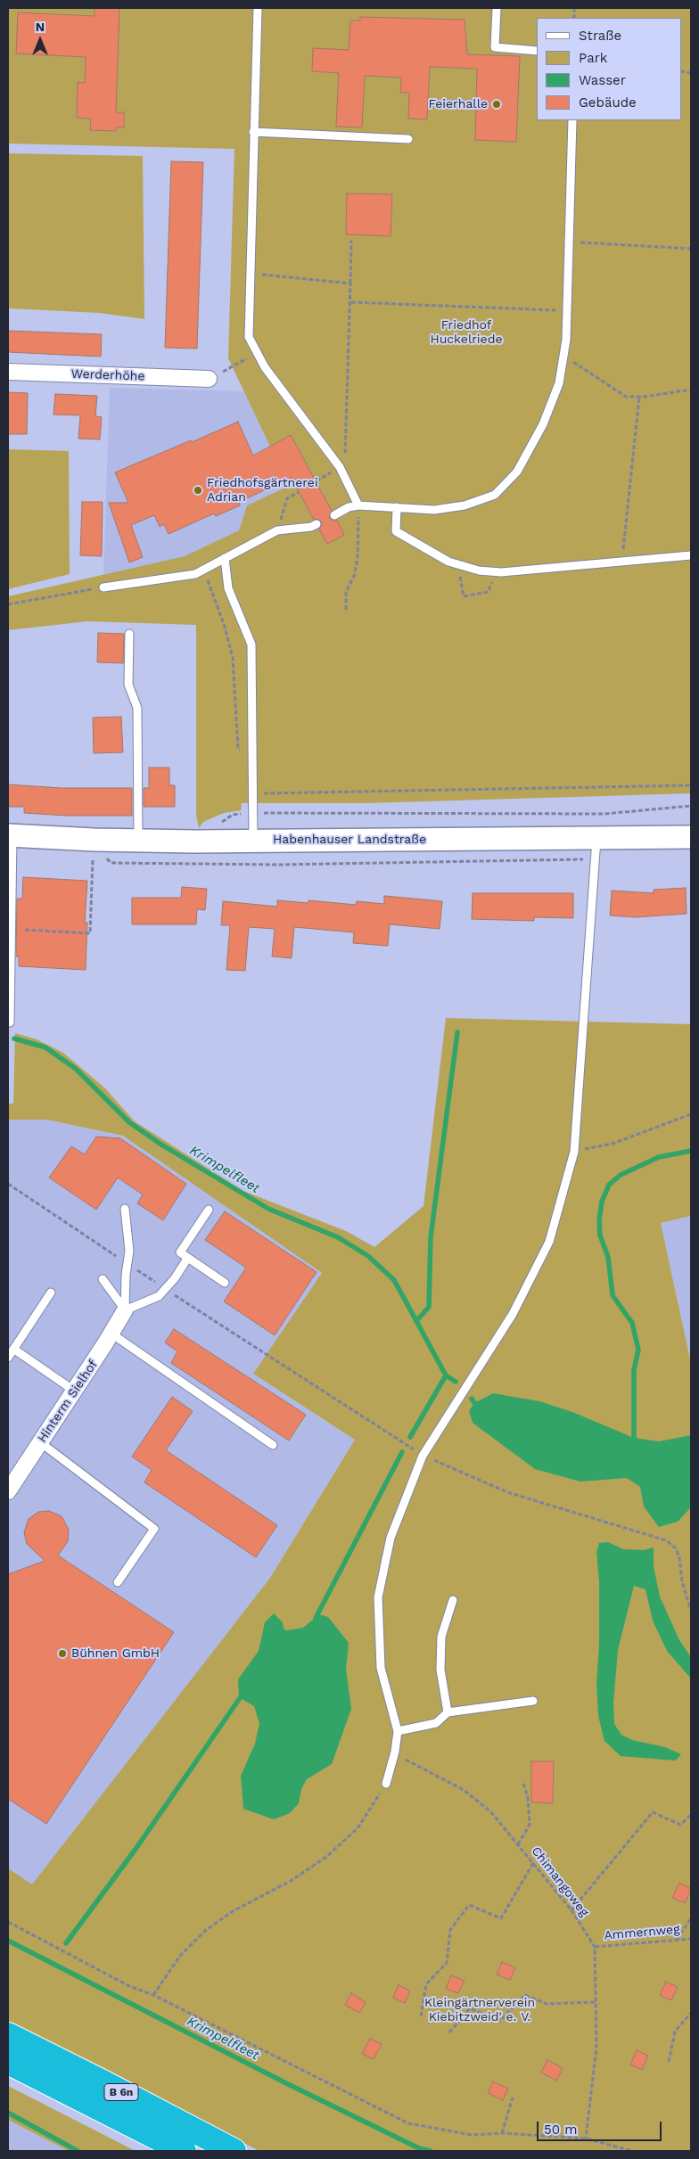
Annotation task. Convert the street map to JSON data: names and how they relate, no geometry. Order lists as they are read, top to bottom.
{
  "streets": {
    "highway": ["B 6n"],
    "street": ["Werderhöhe", "Habenhauser Landstraße", "Hinterm Sielhof"],
    "path": ["Chimangoweg", "Ammernweg"]
  },
  "crossings": [
    ["Chimangoweg", "Ammernweg"]
  ],
  "water": ["Krimpelfleet"],
  "parks": ["Friedhof Huckelriede", "Kleingärtnerverein Kiebitzweid' e. V."],
  "places": ["Feierhalle", "Friedhofsgärtnerei Adrian", "Bühnen GmbH"],
  "legend": [
    "Straße",
    "Park",
    "Wasser",
    "Gebäude"
  ],
  "scale_bar": "50 m",
  "north": "top"
}
